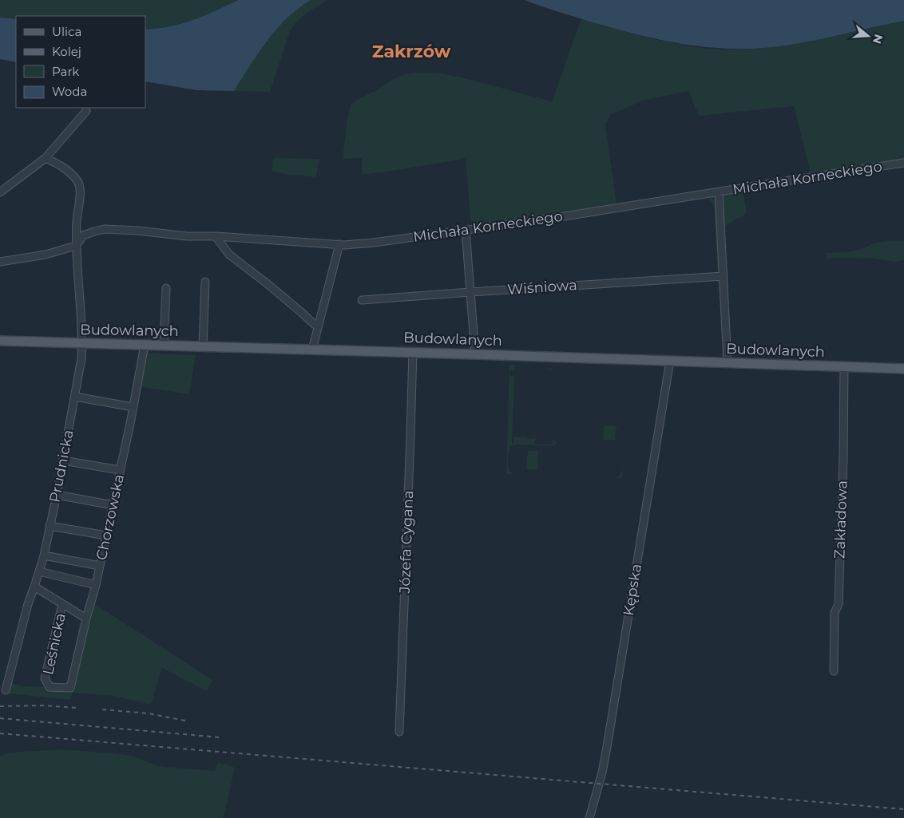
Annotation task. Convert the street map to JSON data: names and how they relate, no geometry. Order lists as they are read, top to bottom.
{
  "streets": {
    "main road": ["Budowlanych"],
    "street": [
      "Michała Korneckiego",
      "Wiśniowa",
      "Prudnicka",
      "Chorzowska",
      "Zakładowa",
      "Józefa Cygana",
      "Kępska",
      "Leśnicka"
    ]
  },
  "crossings": [
    ["Michała Korneckiego", "Prudnicka"],
    ["Budowlanych", "Prudnicka"],
    ["Budowlanych", "Chorzowska"],
    ["Budowlanych", "Zakładowa"],
    ["Budowlanych", "Józefa Cygana"],
    ["Budowlanych", "Kępska"],
    ["Chorzowska", "Leśnicka"]
  ],
  "districts": ["Zakrzów"],
  "legend": [
    "Ulica",
    "Kolej",
    "Park",
    "Woda"
  ],
  "north": "right"
}
